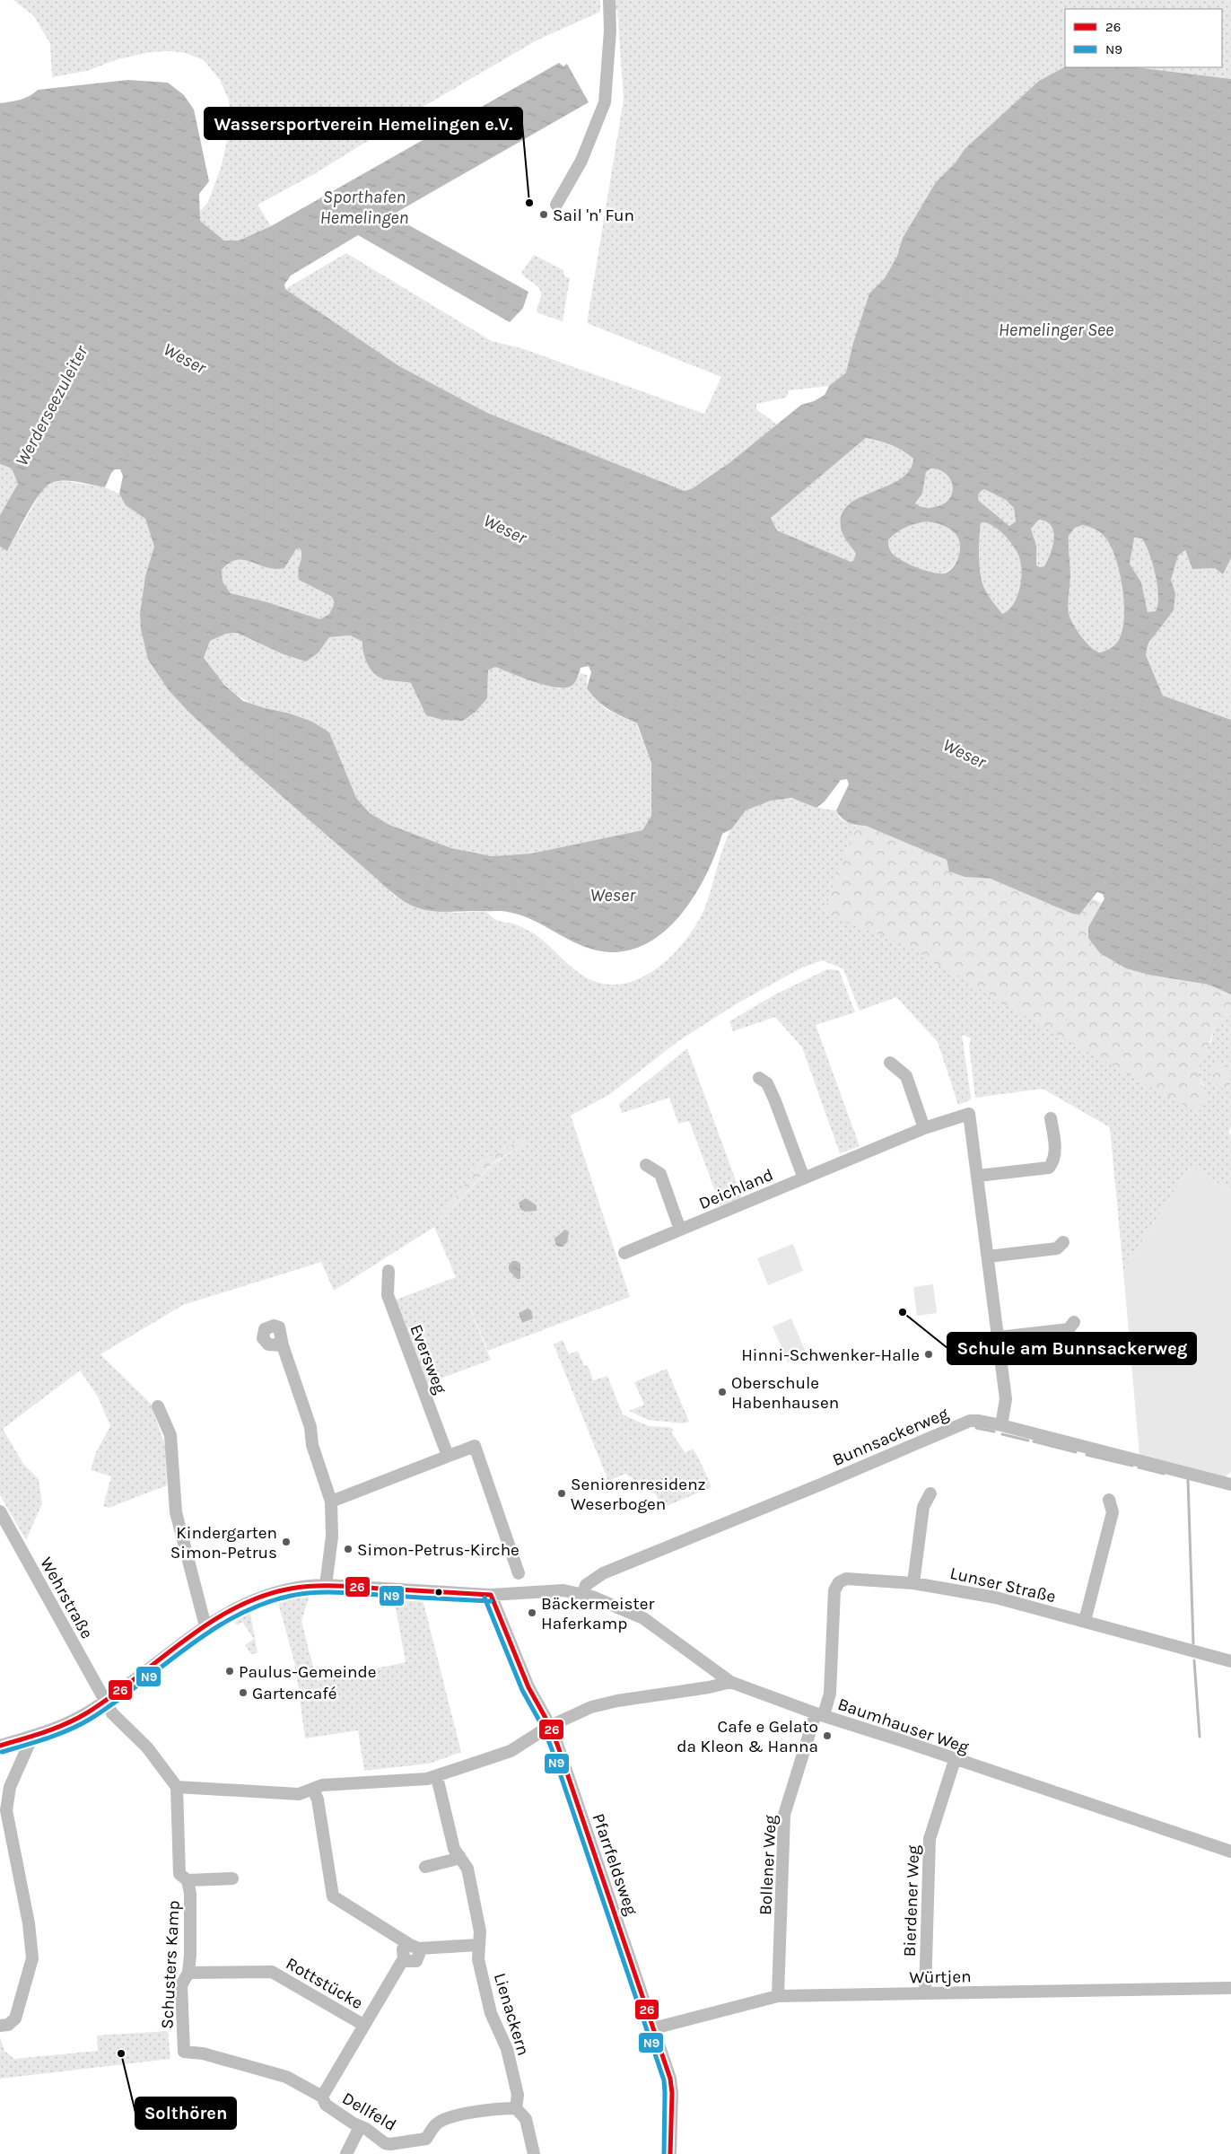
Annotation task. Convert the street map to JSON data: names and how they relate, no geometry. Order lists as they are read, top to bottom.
{
  "streets": {
    "street": [
      "Deichland",
      "Eversweg",
      "Bunnsackerweg",
      "Lunser Straße",
      "Wehrstraße",
      "Baumhauser Weg",
      "Pfarrfeldsweg",
      "Bollener Weg",
      "Bierdener Weg",
      "Schusters Kamp",
      "Würtjen",
      "Rottstücke",
      "Lienackern",
      "Dellfeld"
    ]
  },
  "crossings": [
    ["Deichland", "Bunnsackerweg"],
    ["Bunnsackerweg", "Baumhauser Weg"],
    ["Lunser Straße", "Baumhauser Weg"],
    ["Lunser Straße", "Bollener Weg"],
    ["Wehrstraße", "Baumhauser Weg"],
    ["Wehrstraße", "Schusters Kamp"],
    ["Baumhauser Weg", "Pfarrfeldsweg"],
    ["Baumhauser Weg", "Bollener Weg"],
    ["Baumhauser Weg", "Bierdener Weg"],
    ["Pfarrfeldsweg", "Würtjen"],
    ["Bollener Weg", "Würtjen"],
    ["Bierdener Weg", "Würtjen"],
    ["Schusters Kamp", "Rottstücke"],
    ["Schusters Kamp", "Dellfeld"],
    ["Lienackern", "Dellfeld"]
  ],
  "water": [
    "Sporthafen Hemelingen",
    "Hemelinger See",
    "Weser",
    "Werderseezuleiter"
  ],
  "places": [
    "Wassersportverein Hemelingen e.V.",
    "Sail 'n' Fun",
    "Schule am Bunnsackerweg",
    "Hinni-Schwenker-Halle",
    "Oberschule Habenhausen",
    "Seniorenresidenz Weserbogen",
    "Kindergarten Simon-Petrus",
    "Simon-Petrus-Kirche",
    "Bäckermeister Haferkamp",
    "Paulus-Gemeinde",
    "Gartencafé",
    "Cafe e Gelato da Kleon & Hanna",
    "Solthören"
  ],
  "lines": ["transit line 26", "transit line N9"],
  "legend": ["26", "N9"]
}
